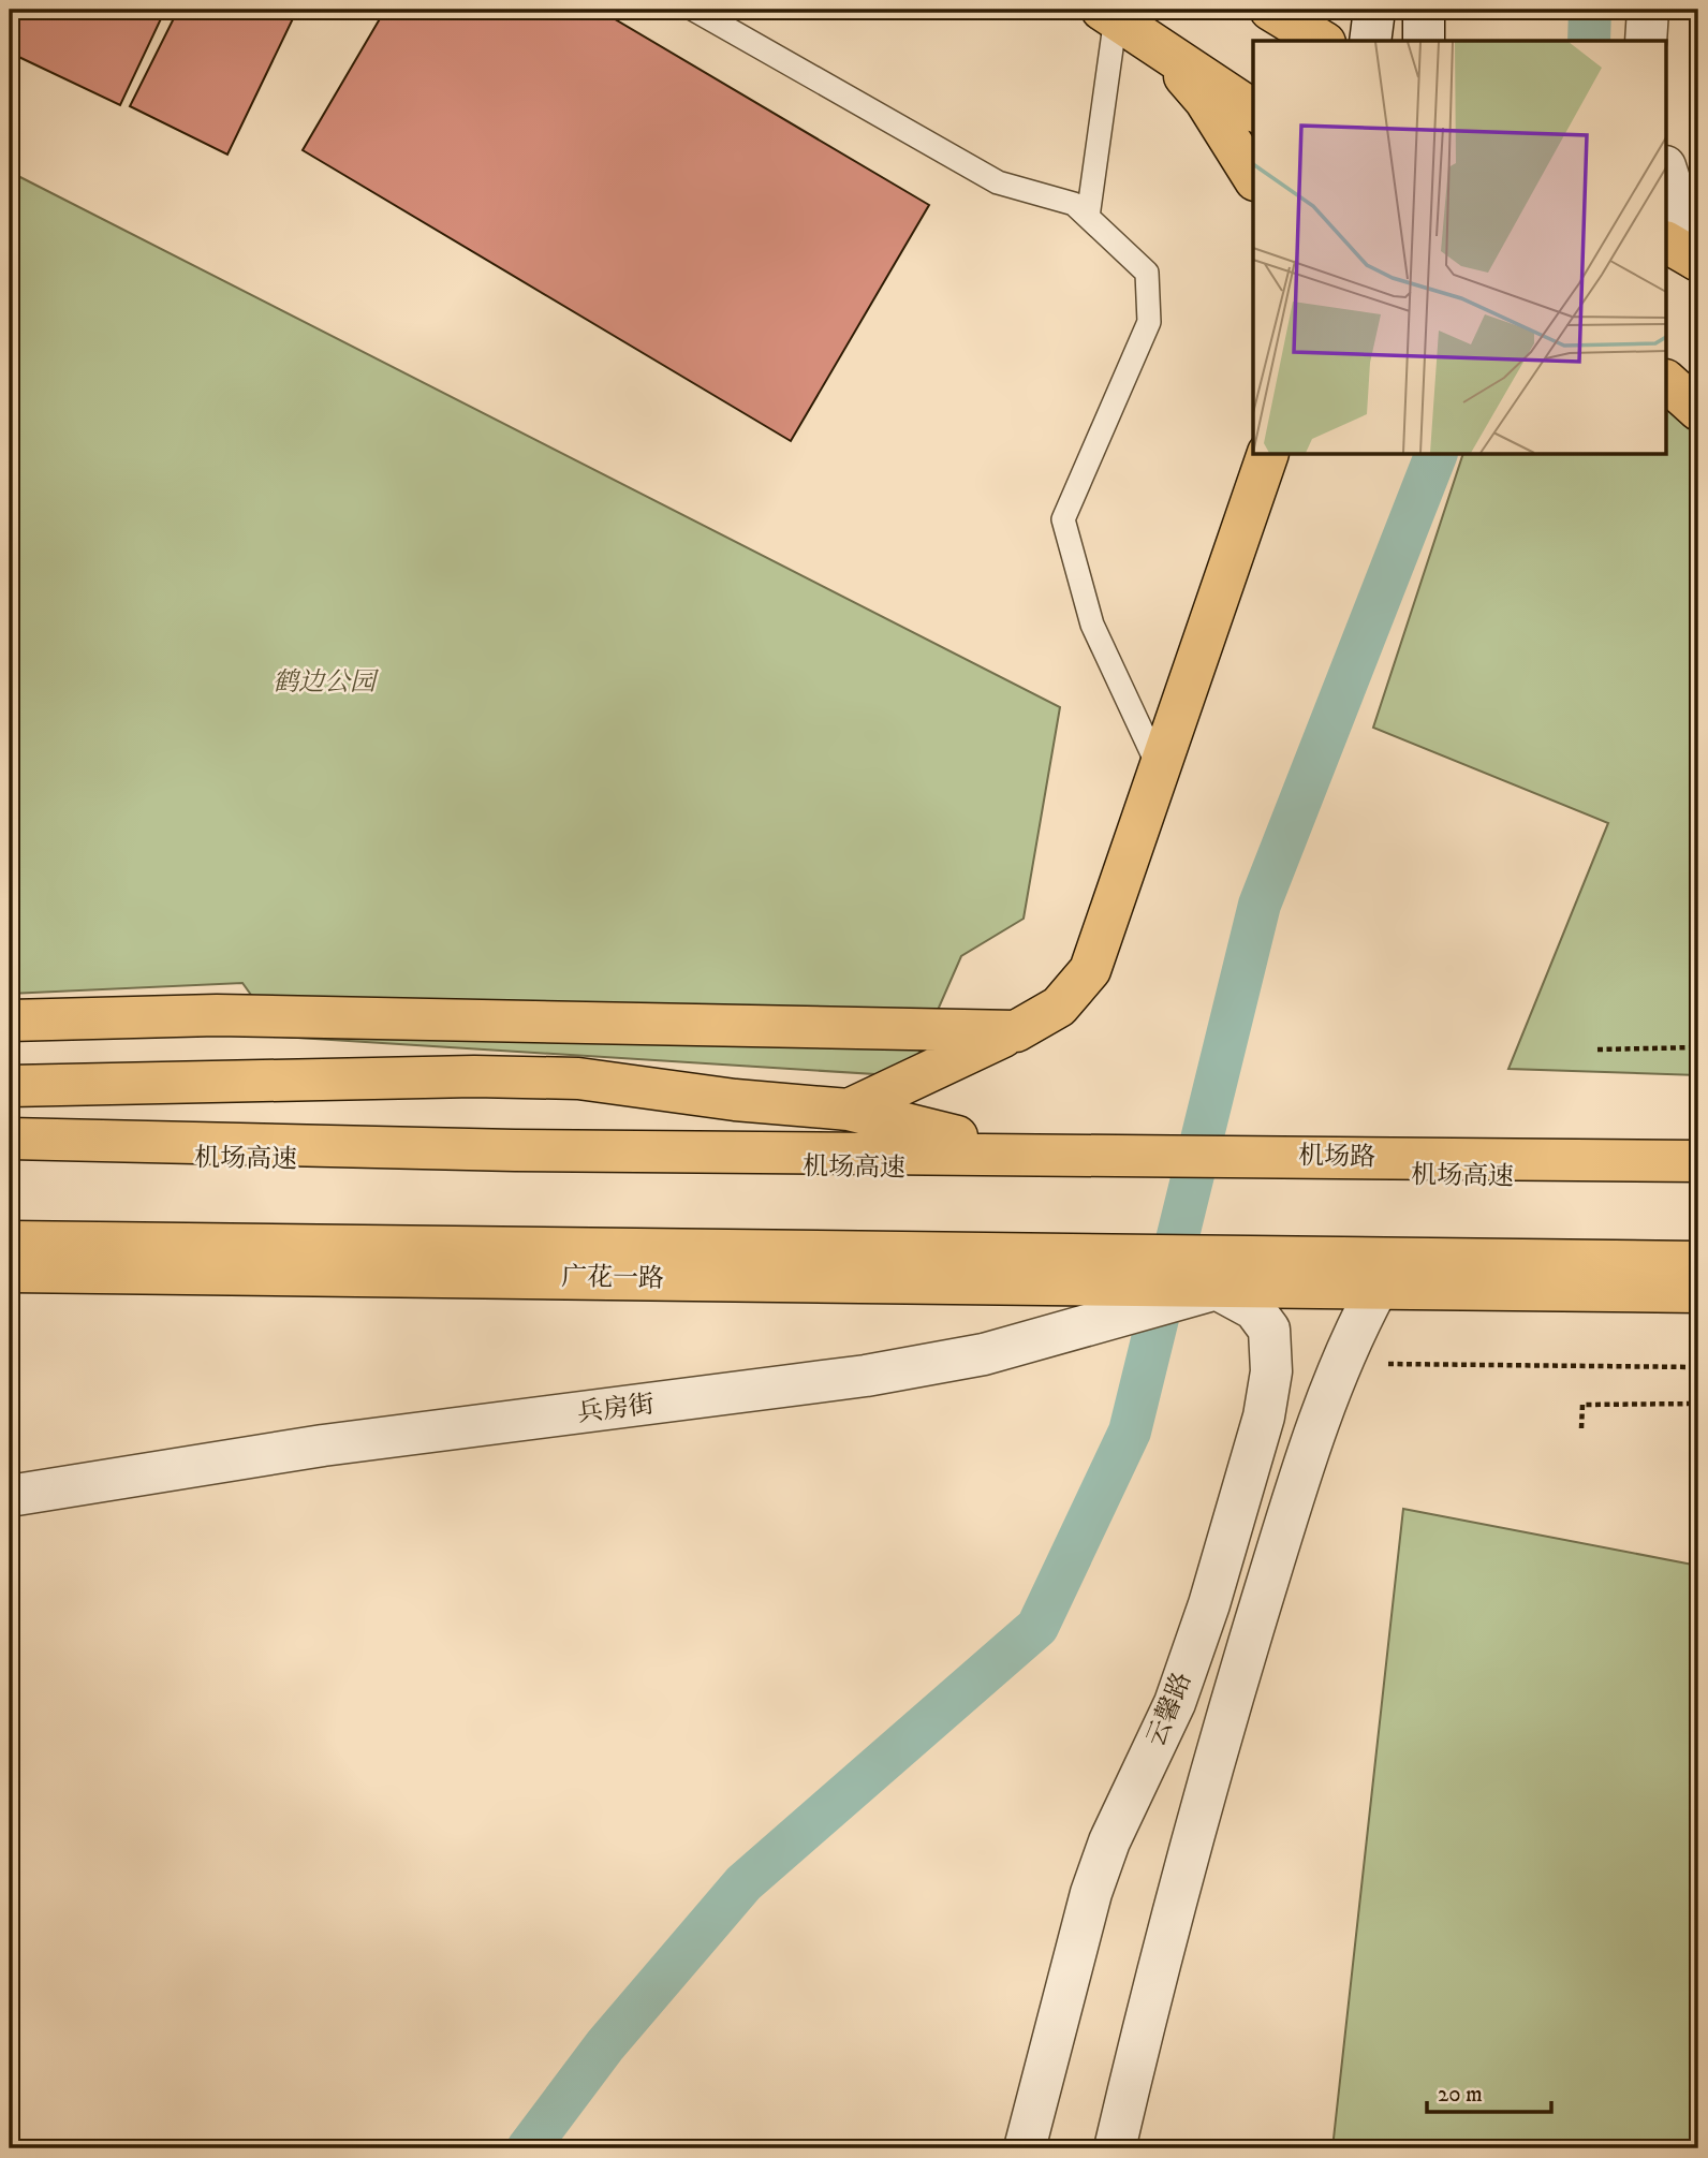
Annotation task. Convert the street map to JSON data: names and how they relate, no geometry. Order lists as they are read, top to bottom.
{
  "streets": {
    "highway": ["机场路", "机场高速", "广花一路"],
    "street": ["兵房街", "云馨路"]
  },
  "crossings": [
    ["广花一路", "兵房街"],
    ["广花一路", "云馨路"],
    ["兵房街", "云馨路"]
  ],
  "parks": ["鹤边公园"],
  "scale_bar": "20 m"
}
